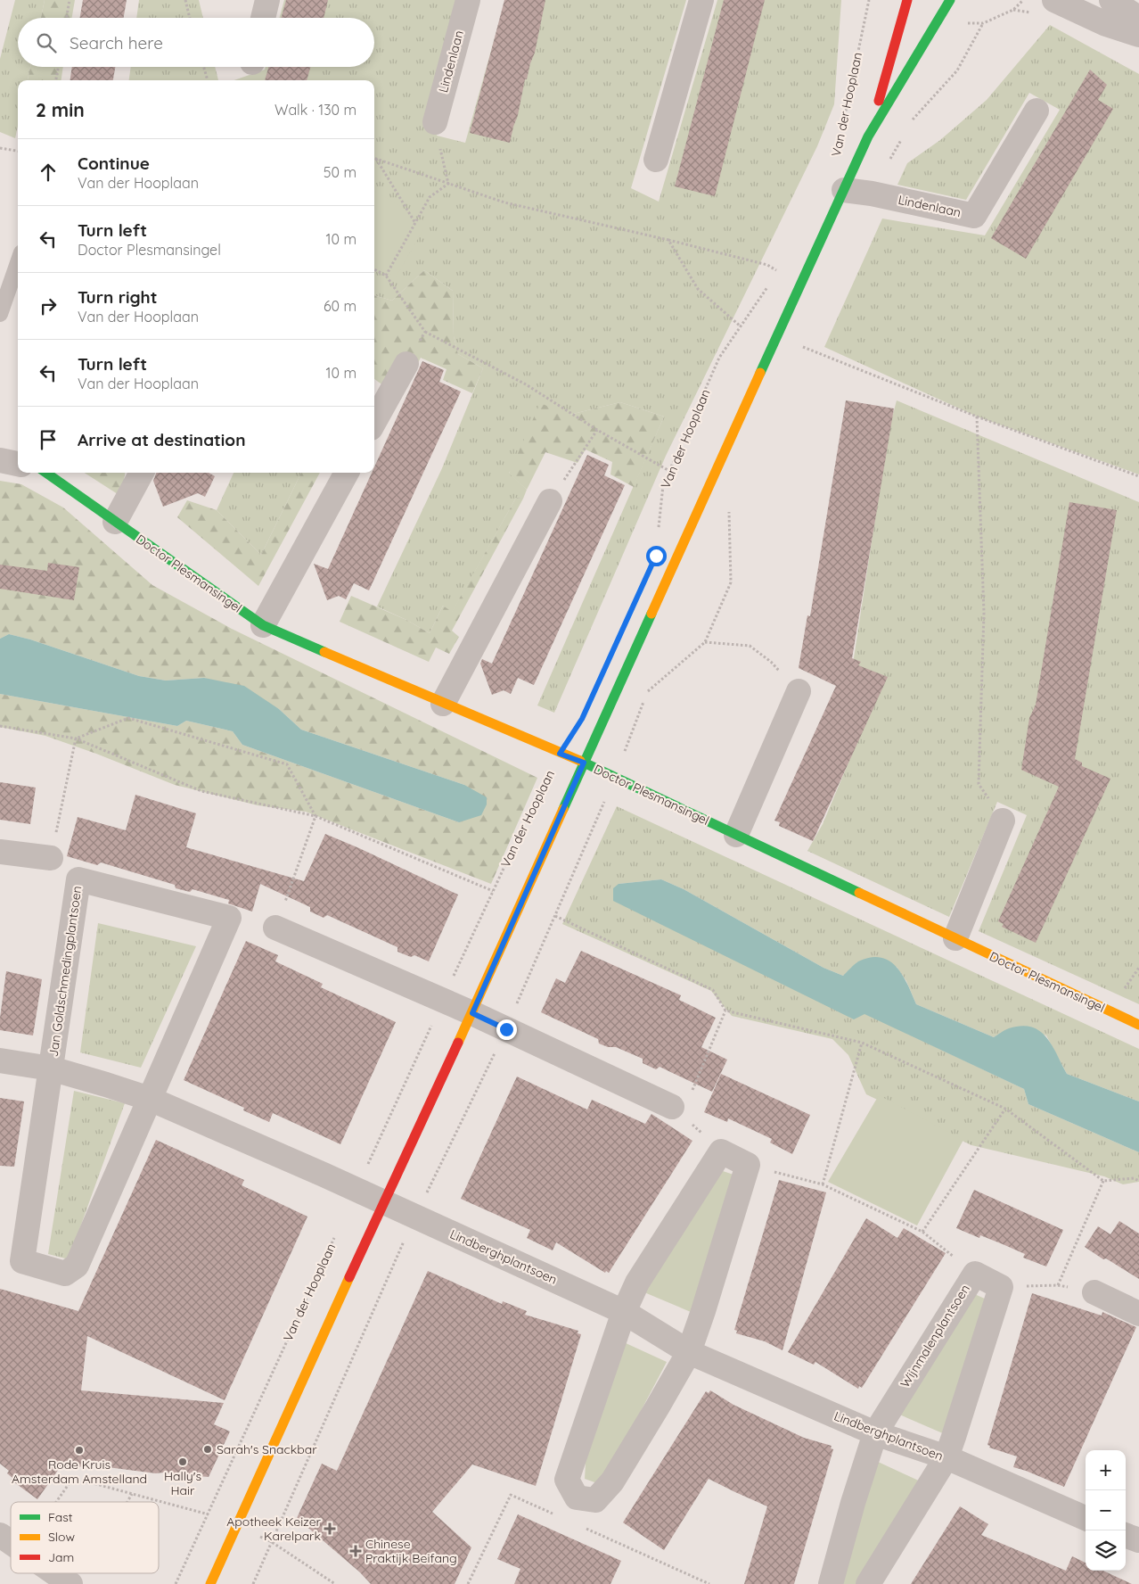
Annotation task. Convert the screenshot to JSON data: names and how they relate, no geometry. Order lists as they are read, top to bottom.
{
  "streets": {
    "street": [
      "Lindenlaan",
      "Van der Hooplaan",
      "Doctor Plesmansingel",
      "Jan Goldschmedingplantsoen",
      "Lindberghplantsoen",
      "Wijnmalenplantsoen"
    ]
  },
  "crossings": [
    ["Lindenlaan", "Van der Hooplaan"],
    ["Van der Hooplaan", "Doctor Plesmansingel"],
    ["Van der Hooplaan", "Jan Goldschmedingplantsoen"],
    ["Van der Hooplaan", "Lindberghplantsoen"],
    ["Jan Goldschmedingplantsoen", "Lindberghplantsoen"],
    ["Lindberghplantsoen", "Wijnmalenplantsoen"]
  ],
  "places": {
    "other": ["Sarah's Snackbar", "Rode Kruis Amsterdam Amstelland", "Hally's Hair"],
    "health": ["Apotheek Keizer Karelpark", "Chinese Praktijk Beifang"]
  },
  "legend": ["Fast", "Slow", "Jam"],
  "page": {
    "search": "Search here",
    "heading": ["2 min", "Walk · 130 m"],
    "list": [
      ["Continue", "Van der Hooplaan", "50 m"],
      ["Turn left", "Doctor Plesmansingel", "10 m"],
      ["Turn right", "Van der Hooplaan", "60 m"],
      ["Turn left", "Van der Hooplaan", "10 m"],
      "Arrive at destination"
    ],
    "map_buttons": ["+", "−"]
  }
}
